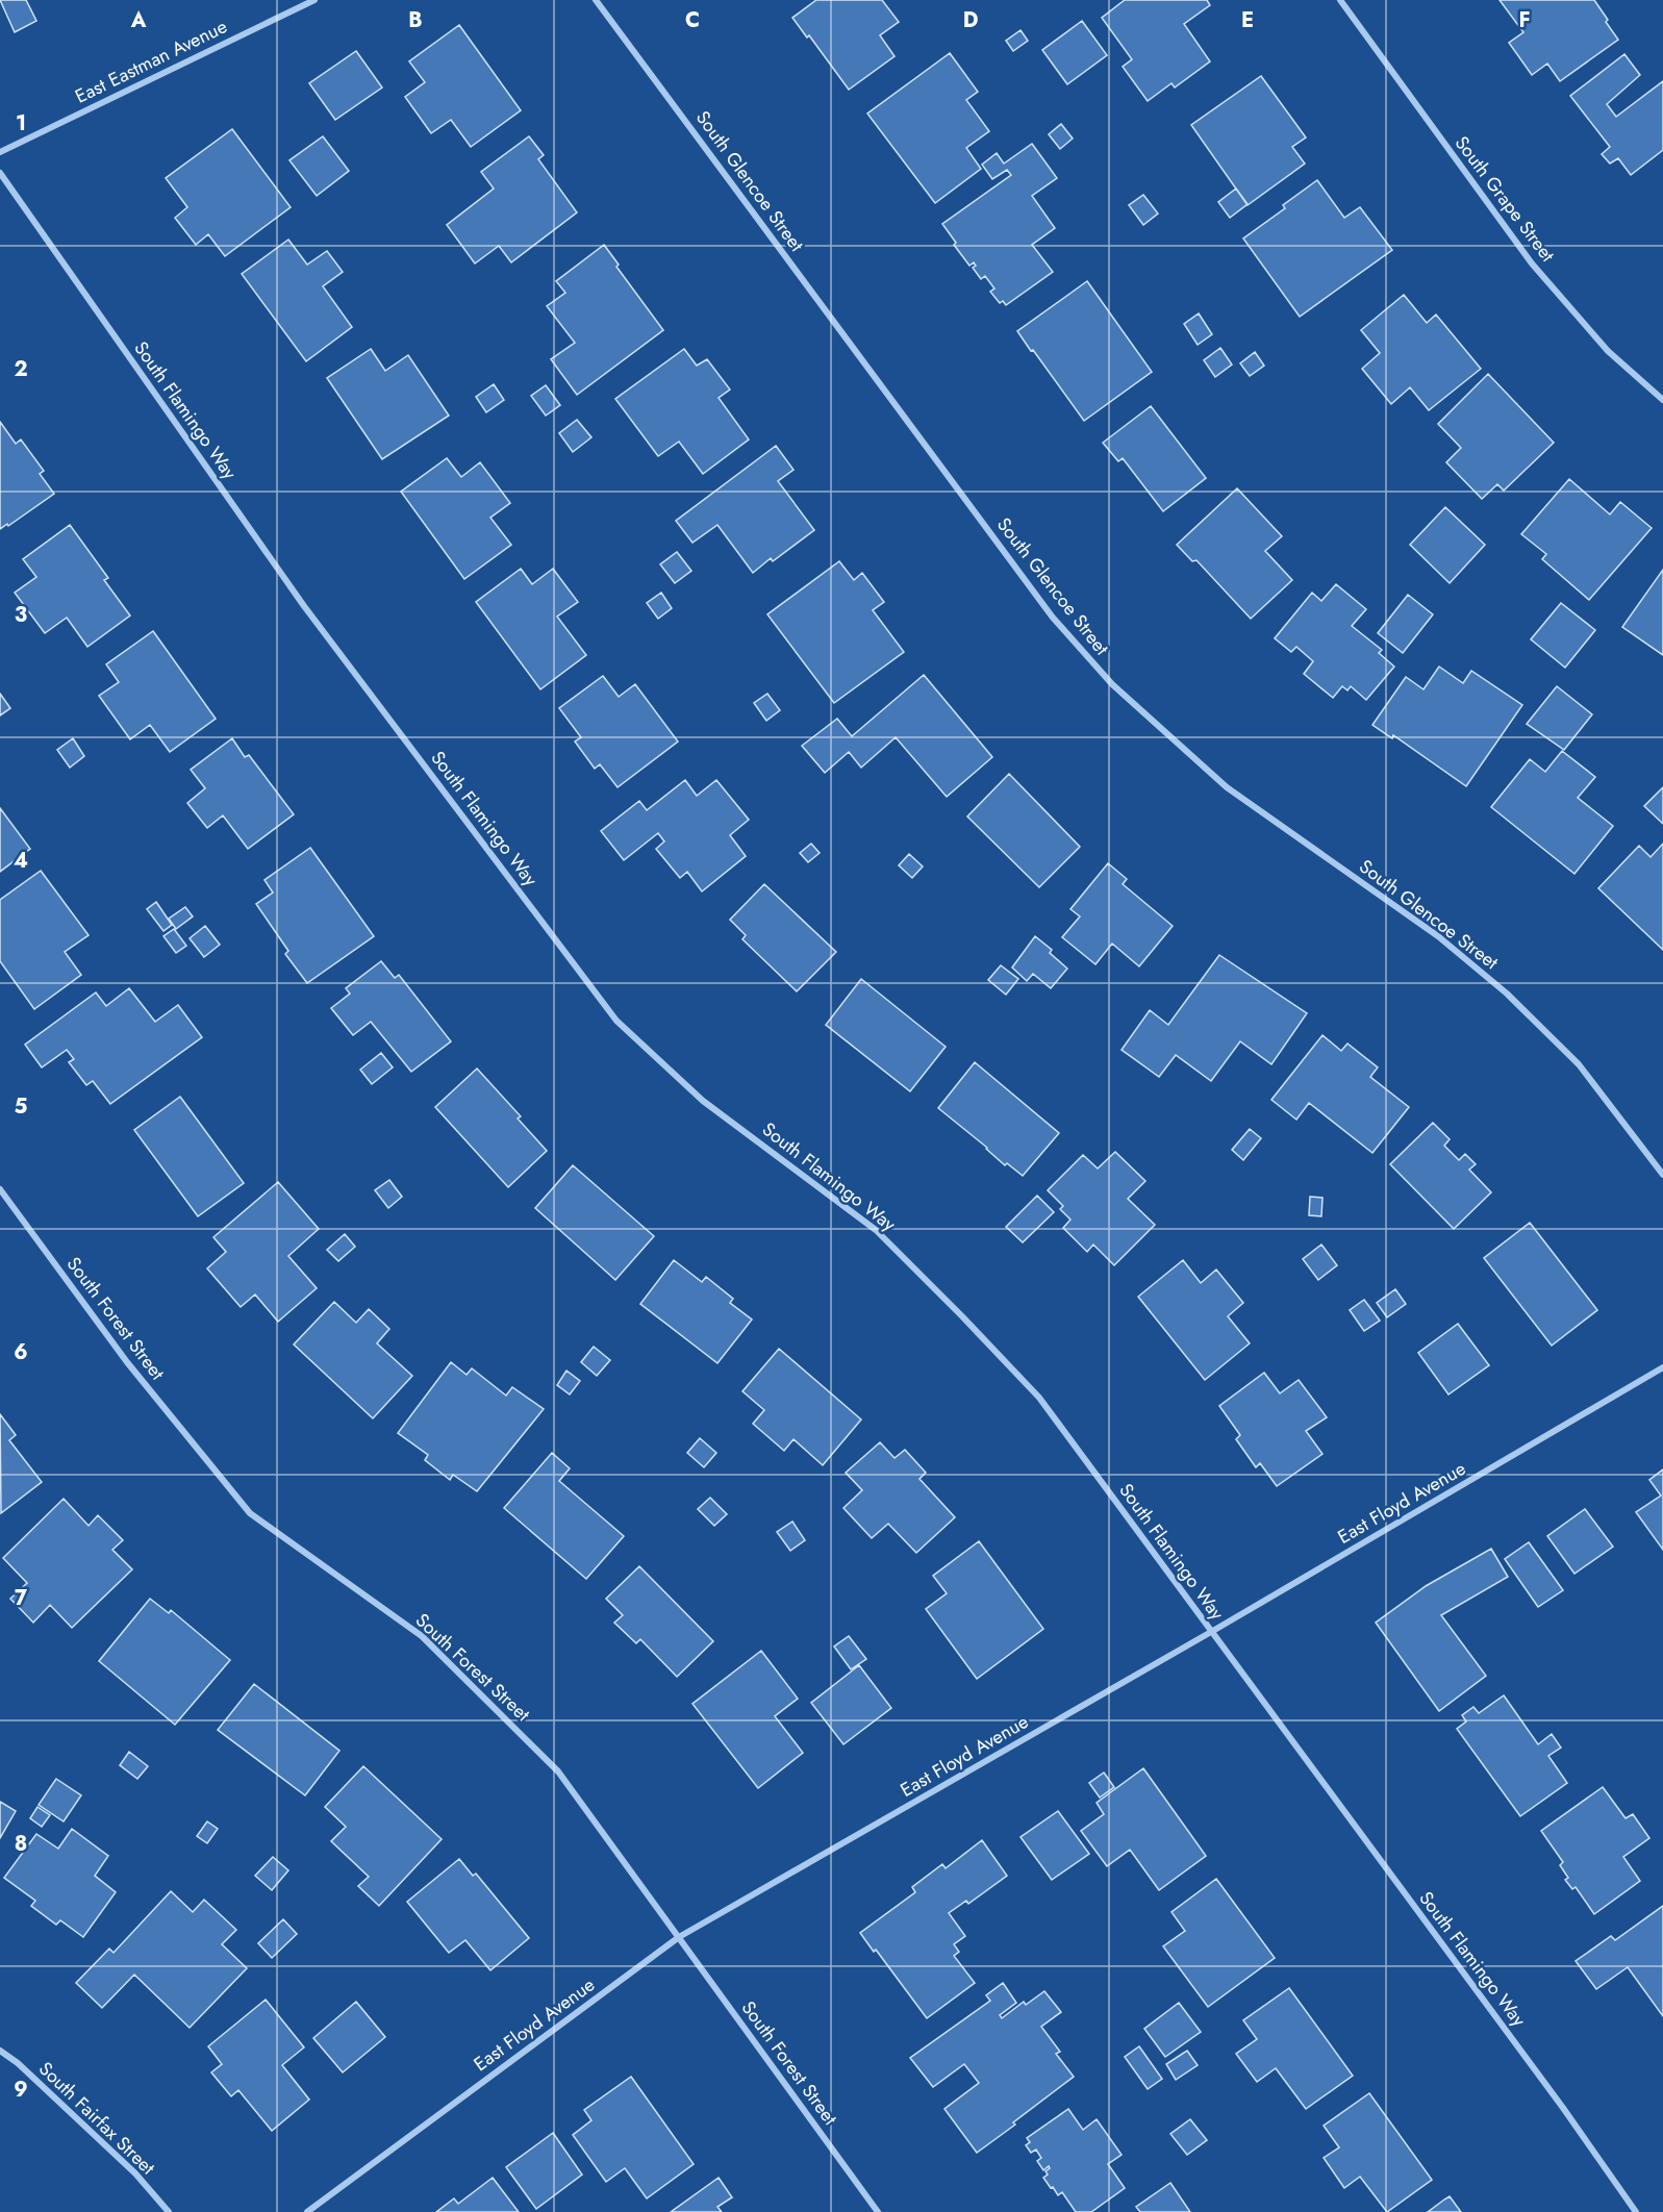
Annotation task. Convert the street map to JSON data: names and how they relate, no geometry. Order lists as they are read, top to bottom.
{
  "streets": {
    "street": [
      "East Eastman Avenue",
      "South Glencoe Street",
      "South Grape Street",
      "South Flamingo Way",
      "South Forest Street",
      "East Floyd Avenue",
      "South Fairfax Street"
    ]
  },
  "crossings": [
    ["South Flamingo Way", "East Floyd Avenue"],
    ["South Forest Street", "East Floyd Avenue"]
  ],
  "grid": {
    "columns": [
      "A",
      "B",
      "C",
      "D",
      "E",
      "F"
    ],
    "rows": [
      "1",
      "2",
      "3",
      "4",
      "5",
      "6",
      "7",
      "8",
      "9"
    ]
  }
}
